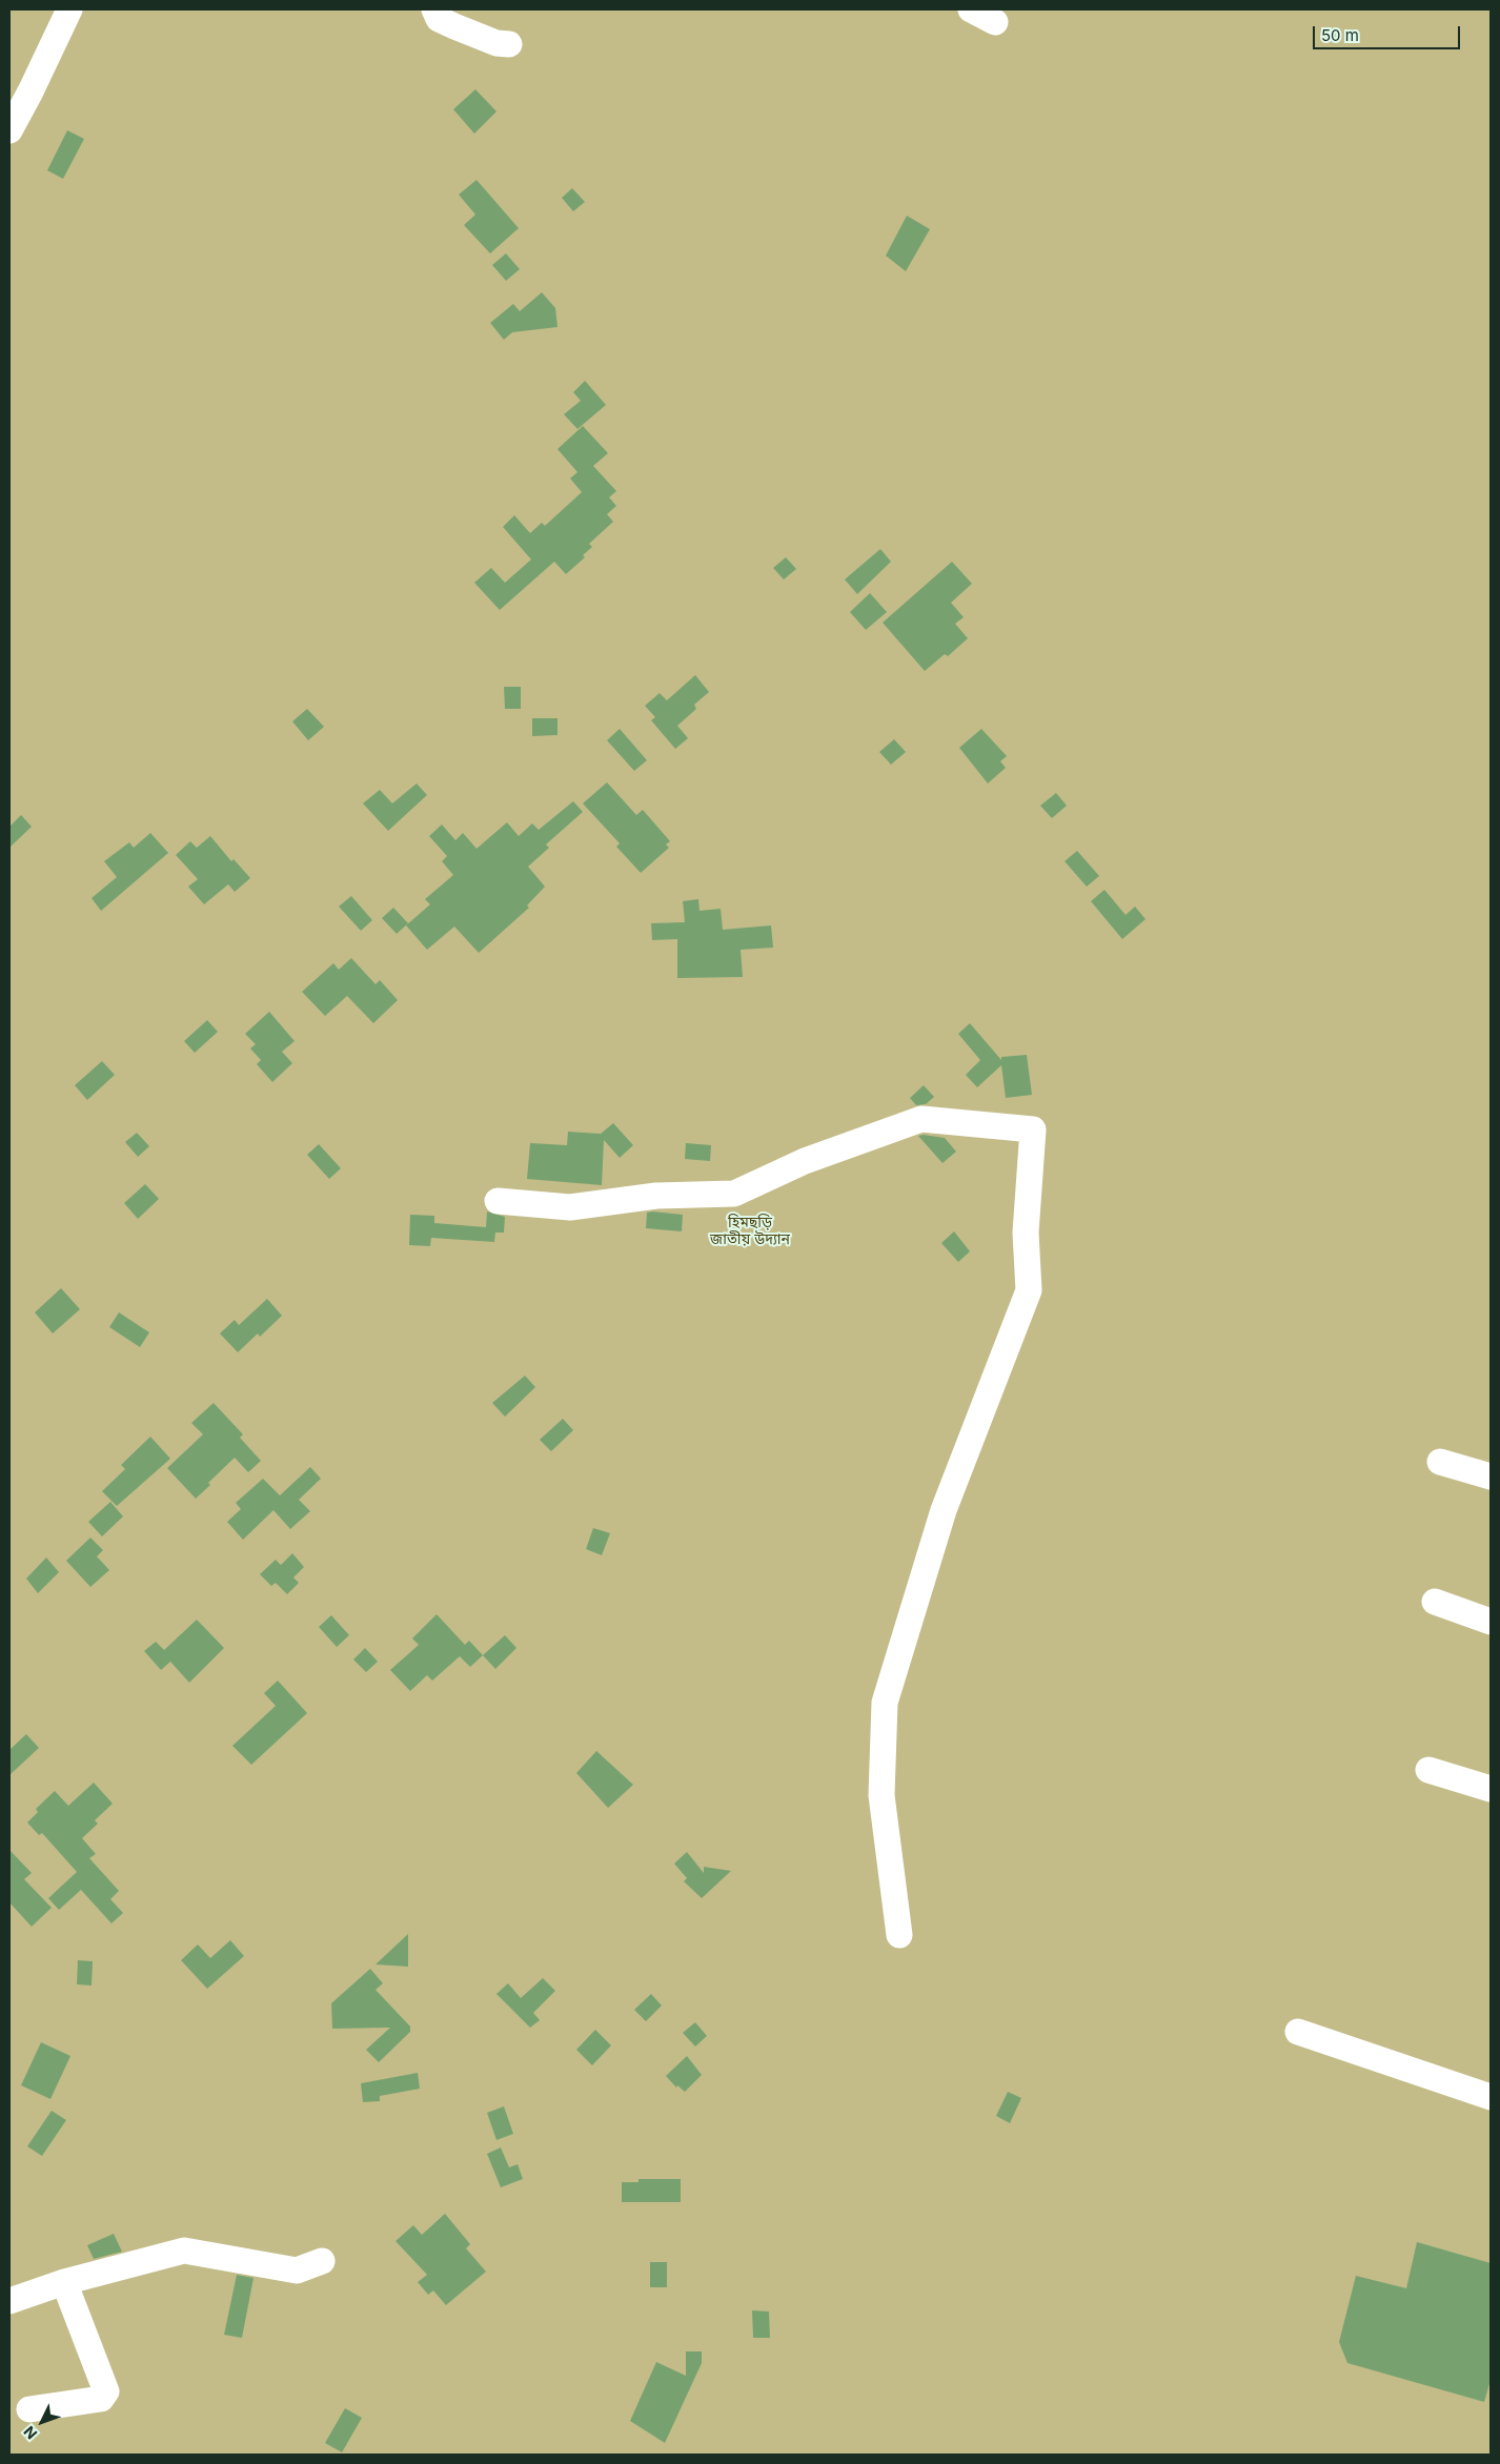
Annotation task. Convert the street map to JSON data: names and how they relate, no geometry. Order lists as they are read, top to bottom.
{
  "parks": ["হিমছড়ি জাতীয় উদ্যান"],
  "scale_bar": "50 m",
  "north": "bottom left"
}
